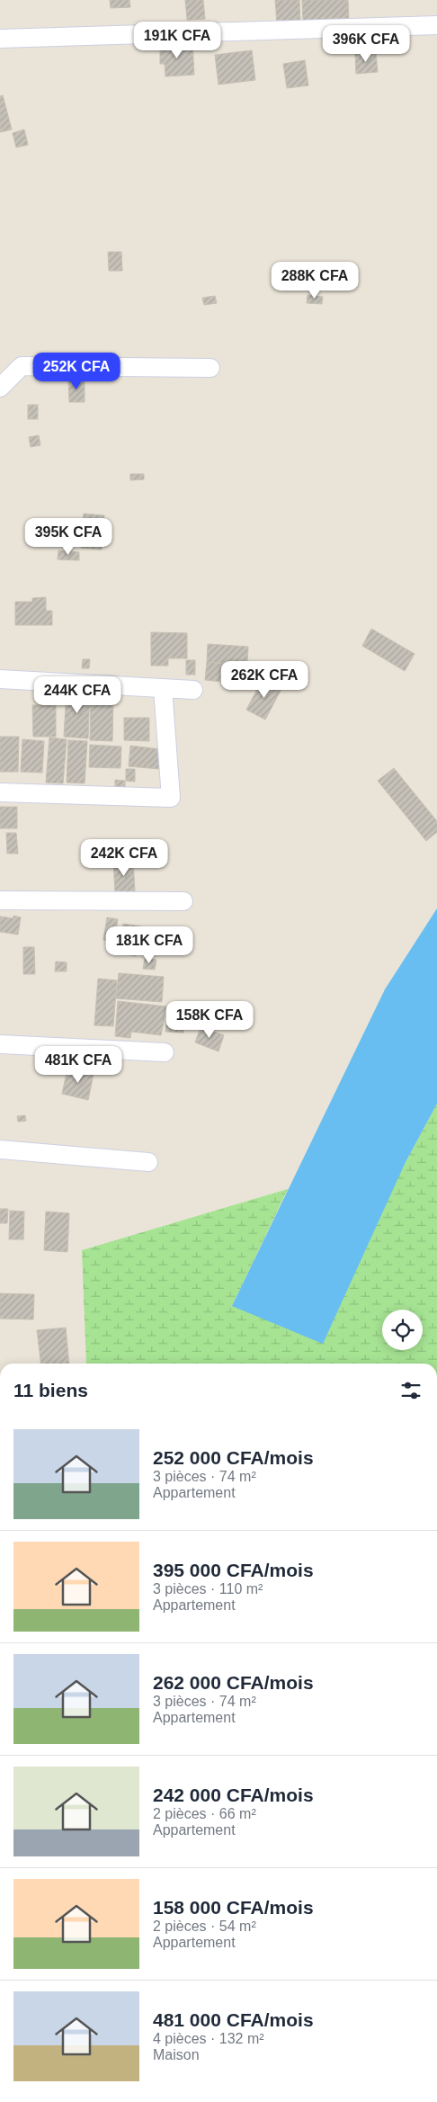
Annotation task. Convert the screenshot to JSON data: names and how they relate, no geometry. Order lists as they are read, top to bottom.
{
  "page": {
    "price": [
      "191K CFA",
      "396K CFA",
      "288K CFA",
      "252K CFA",
      "395K CFA",
      "262K CFA",
      "244K CFA",
      "242K CFA",
      "181K CFA",
      "158K CFA",
      "481K CFA"
    ],
    "heading": "11 biens",
    "list": [
      {
        "name": "252 000 CFA/mois",
        "note": "3 pièces · 74 m² · Appartement"
      },
      {
        "name": "395 000 CFA/mois",
        "note": "3 pièces · 110 m² · Appartement"
      },
      {
        "name": "262 000 CFA/mois",
        "note": "3 pièces · 74 m² · Appartement"
      },
      {
        "name": "242 000 CFA/mois",
        "note": "2 pièces · 66 m² · Appartement"
      },
      {
        "name": "158 000 CFA/mois",
        "note": "2 pièces · 54 m² · Appartement"
      },
      {
        "name": "481 000 CFA/mois",
        "note": "4 pièces · 132 m² · Maison"
      }
    ]
  }
}
